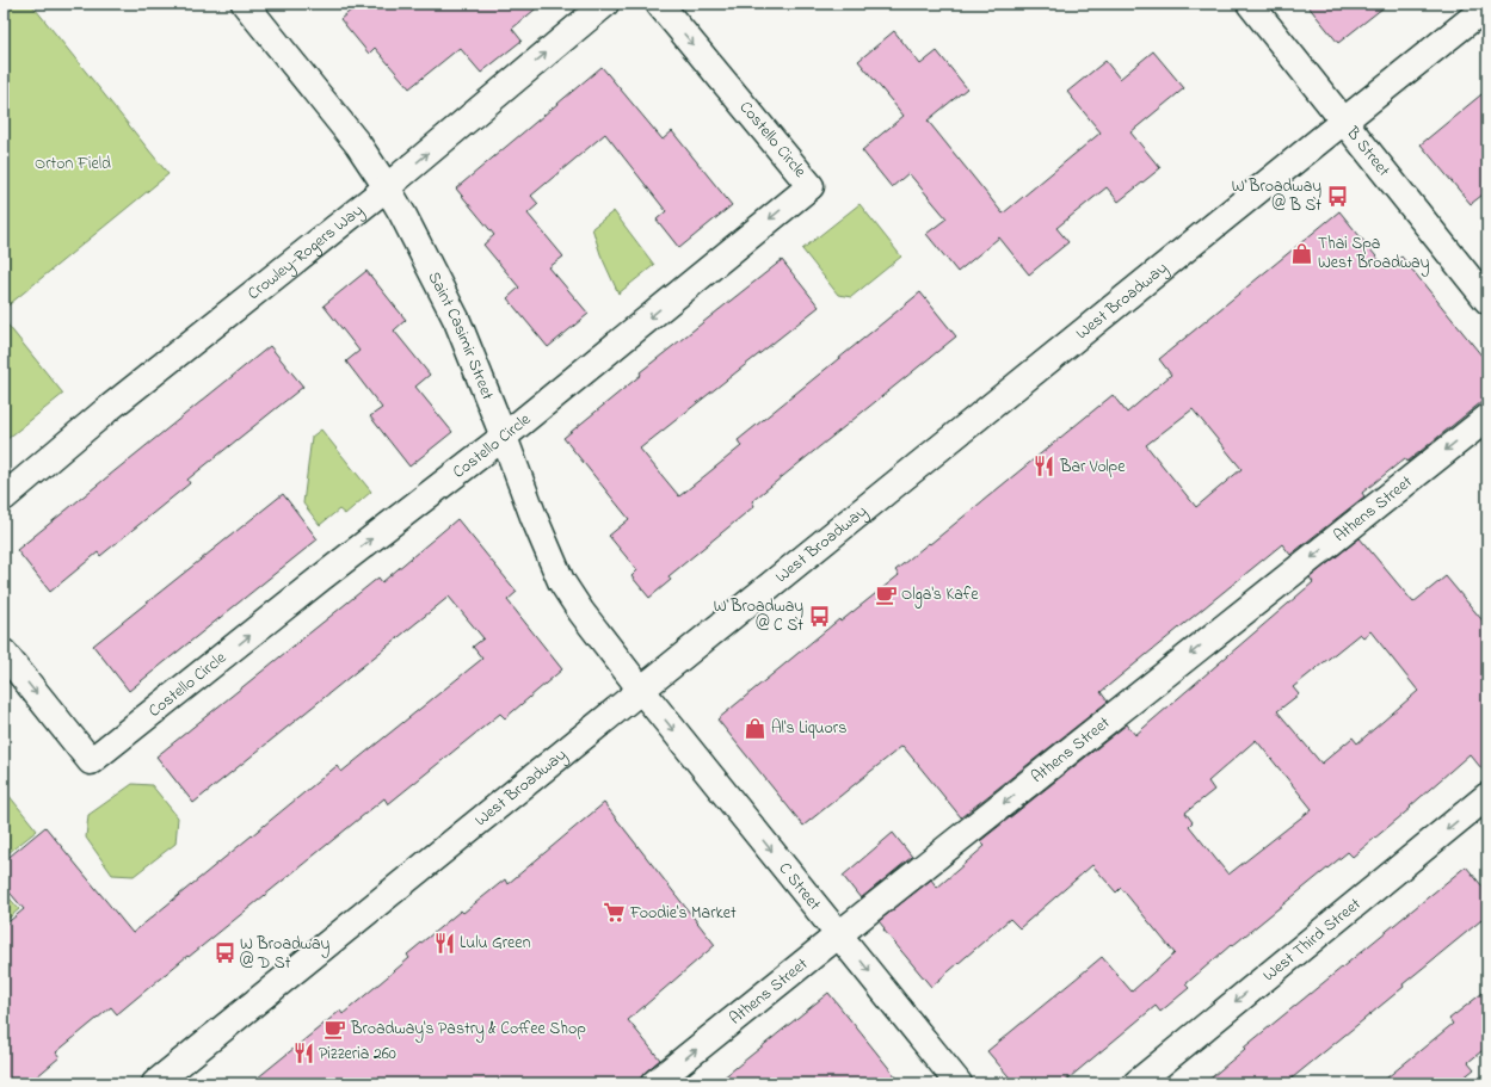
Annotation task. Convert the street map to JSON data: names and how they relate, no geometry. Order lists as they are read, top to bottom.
{
  "streets": {
    "street": [
      "Costello Circle",
      "B Street",
      "Crowley-Rogers Way",
      "West Broadway",
      "Saint Casimir Street",
      "Athens Street",
      "C Street",
      "West Third Street"
    ]
  },
  "crossings": [
    ["Costello Circle", "Saint Casimir Street"],
    ["B Street", "West Broadway"],
    ["Crowley-Rogers Way", "Saint Casimir Street"],
    ["West Broadway", "Saint Casimir Street"],
    ["West Broadway", "C Street"],
    ["Saint Casimir Street", "C Street"],
    ["Athens Street", "C Street"]
  ],
  "one_way": ["Crowley-Rogers Way", "C Street", "West Third Street"],
  "parks": ["Orton Field"],
  "places": {
    "bus stop": ["W Broadway @ B St", "W Broadway @ C St", "W Broadway @ D St"],
    "shop": ["Thai Spa West Broadway", "Al's Liquors"],
    "restaurant": ["Bar Volpe", "Lulu Green", "Pizzeria 260"],
    "cafe": ["Olga's Kafe", "Broadway's Pastry & Coffee Shop"],
    "supermarket": ["Foodie's Market"]
  }
}
